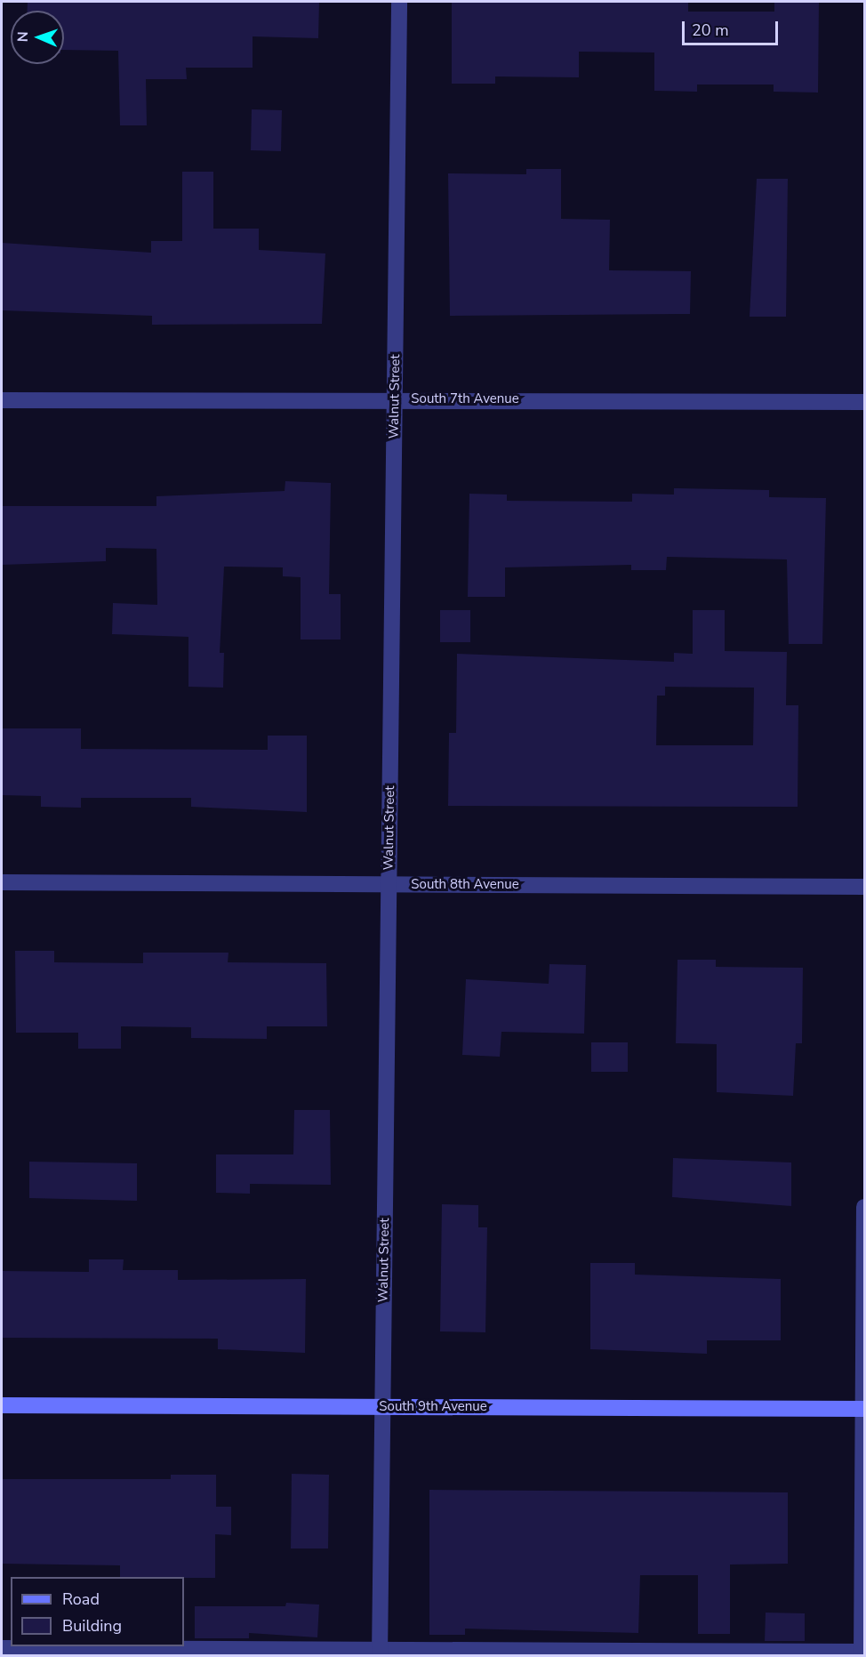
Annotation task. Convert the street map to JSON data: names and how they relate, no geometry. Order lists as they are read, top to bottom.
{
  "streets": {
    "street": [
      "Walnut Street",
      "South 7th Avenue",
      "South 8th Avenue",
      "South 9th Avenue"
    ]
  },
  "crossings": [
    ["Walnut Street", "South 7th Avenue"],
    ["Walnut Street", "South 8th Avenue"],
    ["Walnut Street", "South 9th Avenue"]
  ],
  "legend": ["Road", "Building"],
  "scale_bar": "20 m",
  "north": "left"
}
